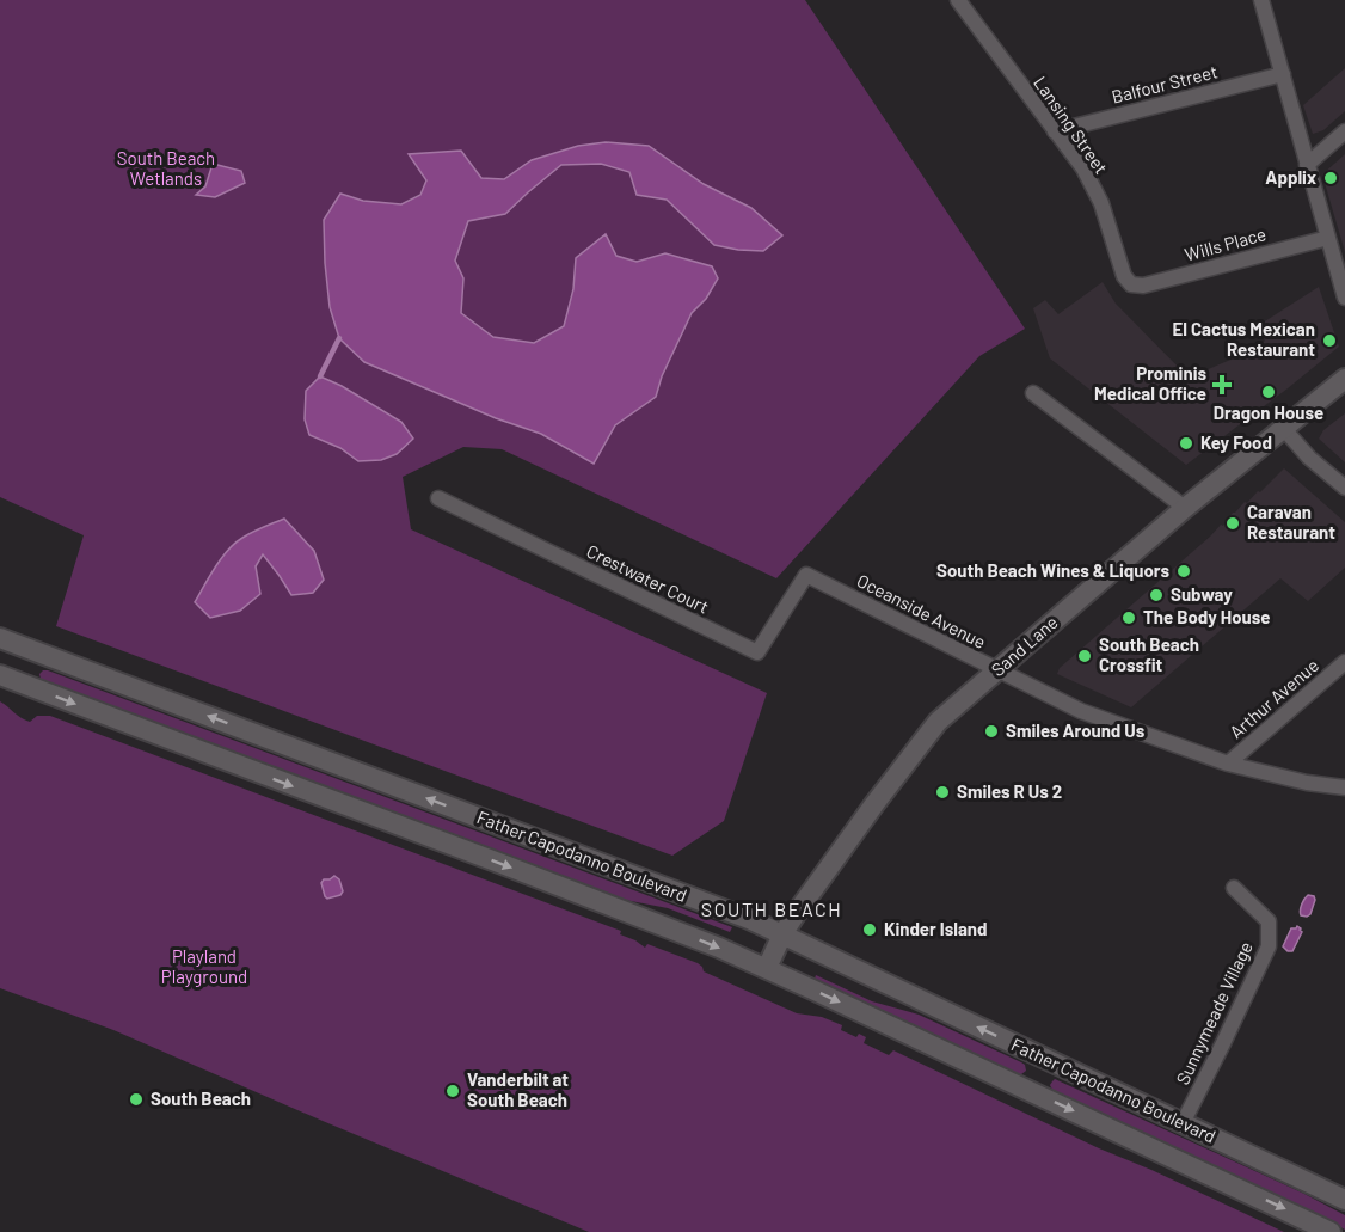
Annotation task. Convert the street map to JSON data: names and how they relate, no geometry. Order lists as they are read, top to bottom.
{
  "streets": {
    "main road": ["Sand Lane", "Father Capodanno Boulevard"],
    "street": [
      "Balfour Street",
      "Lansing Street",
      "Wills Place",
      "Crestwater Court",
      "Oceanside Avenue",
      "Arthur Avenue",
      "Sunnymeade Village"
    ]
  },
  "crossings": [
    ["Balfour Street", "Lansing Street"],
    ["Lansing Street", "Wills Place"],
    ["Crestwater Court", "Oceanside Avenue"],
    ["Oceanside Avenue", "Sand Lane"],
    ["Oceanside Avenue", "Arthur Avenue"],
    ["Sand Lane", "Father Capodanno Boulevard"],
    ["Father Capodanno Boulevard", "Sunnymeade Village"]
  ],
  "districts": ["SOUTH BEACH"],
  "parks": ["South Beach Wetlands", "Playland Playground"],
  "places": {
    "other": [
      "Applix",
      "El Cactus Mexican Restaurant",
      "Dragon House",
      "Key Food",
      "Caravan Restaurant",
      "South Beach Wines & Liquors",
      "Subway",
      "The Body House",
      "South Beach Crossfit",
      "Smiles Around Us",
      "Smiles R Us 2",
      "Kinder Island",
      "Vanderbilt at South Beach",
      "South Beach"
    ],
    "health": ["Prominis Medical Office"]
  }
}
